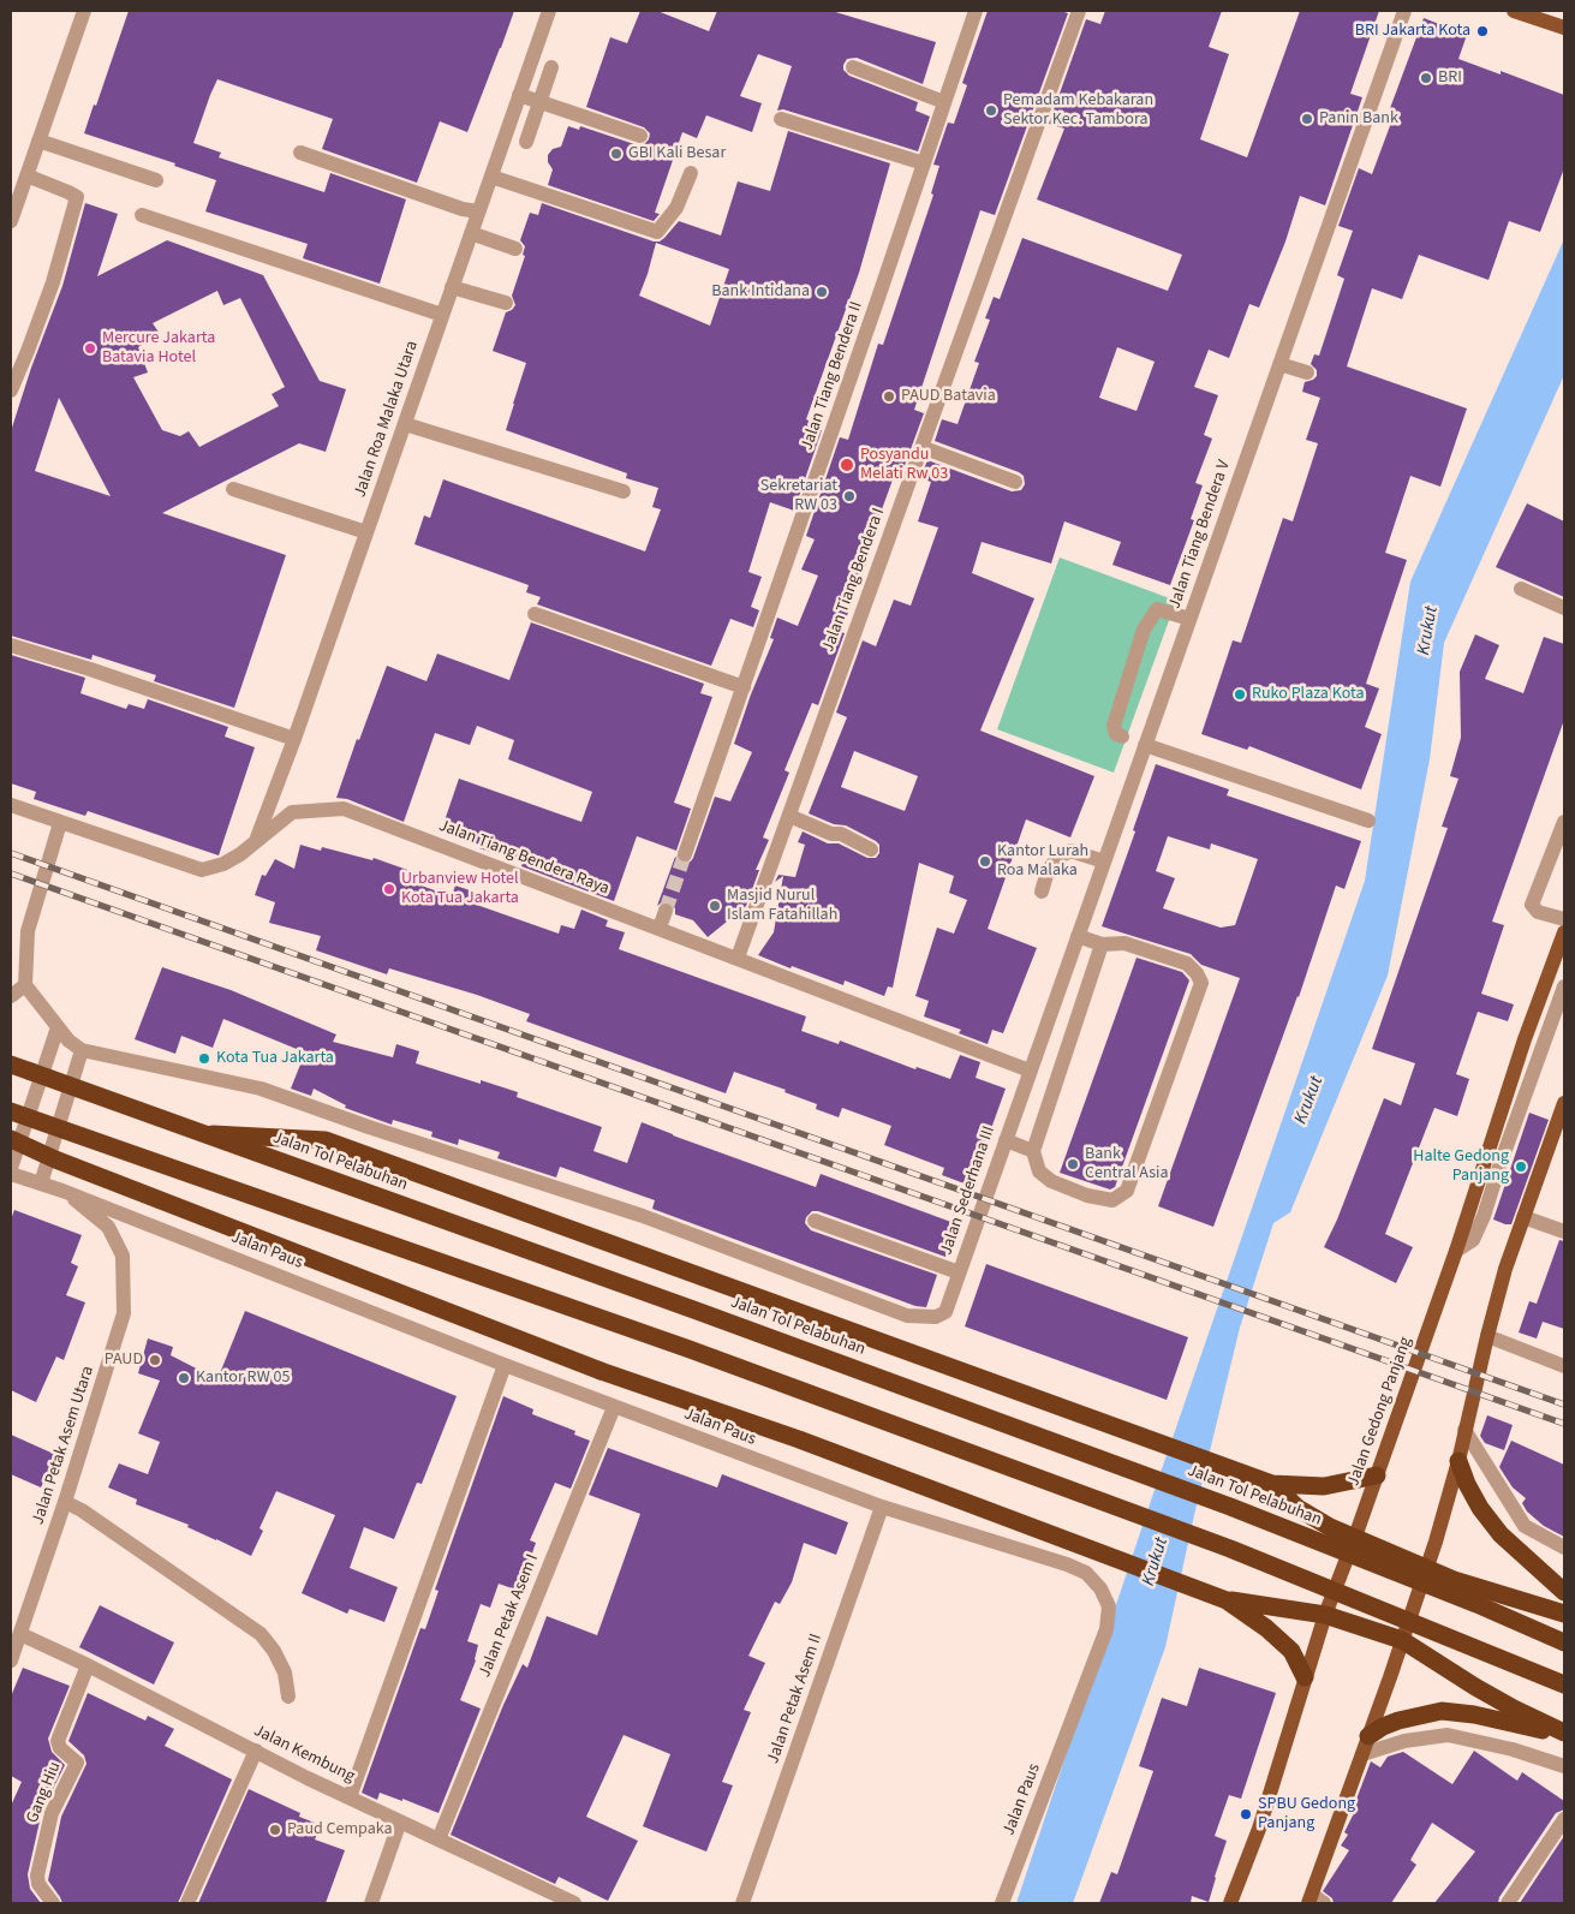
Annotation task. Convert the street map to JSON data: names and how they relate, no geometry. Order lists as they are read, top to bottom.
{
  "streets": {
    "highway": ["Jalan Tol Pelabuhan"],
    "main road": ["Jalan Gedong Panjang"],
    "street": [
      "Jalan Tiang Bendera II",
      "Jalan Roa Malaka Utara",
      "Jalan Tiang Bendera V",
      "Jalan Tiang Bendera I",
      "Jalan Tiang Bendera Raya",
      "Jalan Sederhana III",
      "Jalan Paus",
      "Jalan Petak Asem Utara",
      "Jalan Petak Asem I",
      "Jalan Petak Asem II",
      "Jalan Kembung",
      "Gang Hiu"
    ]
  },
  "crossings": [
    ["Jalan Roa Malaka Utara", "Jalan Tiang Bendera Raya"],
    ["Jalan Tiang Bendera V", "Jalan Tiang Bendera Raya"],
    ["Jalan Tiang Bendera V", "Jalan Sederhana III"],
    ["Jalan Tiang Bendera I", "Jalan Tiang Bendera Raya"],
    ["Jalan Tiang Bendera Raya", "Jalan Sederhana III"],
    ["Jalan Paus", "Jalan Petak Asem Utara"],
    ["Jalan Paus", "Jalan Petak Asem I"],
    ["Jalan Paus", "Jalan Petak Asem II"],
    ["Jalan Petak Asem Utara", "Jalan Kembung"],
    ["Jalan Petak Asem I", "Jalan Kembung"],
    ["Jalan Kembung", "Gang Hiu"]
  ],
  "water": ["Krukut"],
  "places": [
    "BRI Jakarta Kota",
    "BRI",
    "Pemadam Kebakaran Sektor Kec. Tambora",
    "Panin Bank",
    "GBI Kali Besar",
    "Bank Intidana",
    "Mercure Jakarta Batavia Hotel",
    "PAUD Batavia",
    "Posyandu Melati Rw 03",
    "Sekretariat RW 03",
    "Ruko Plaza Kota",
    "Kantor Lurah Roa Malaka",
    "Urbanview Hotel Kota Tua Jakarta",
    "Masjid Nurul Islam Fatahillah",
    "Kota Tua Jakarta",
    "Bank Central Asia",
    "Halte Gedong Panjang",
    "PAUD",
    "Kantor RW 05",
    "SPBU Gedong Panjang",
    "Paud Cempaka"
  ]
}
